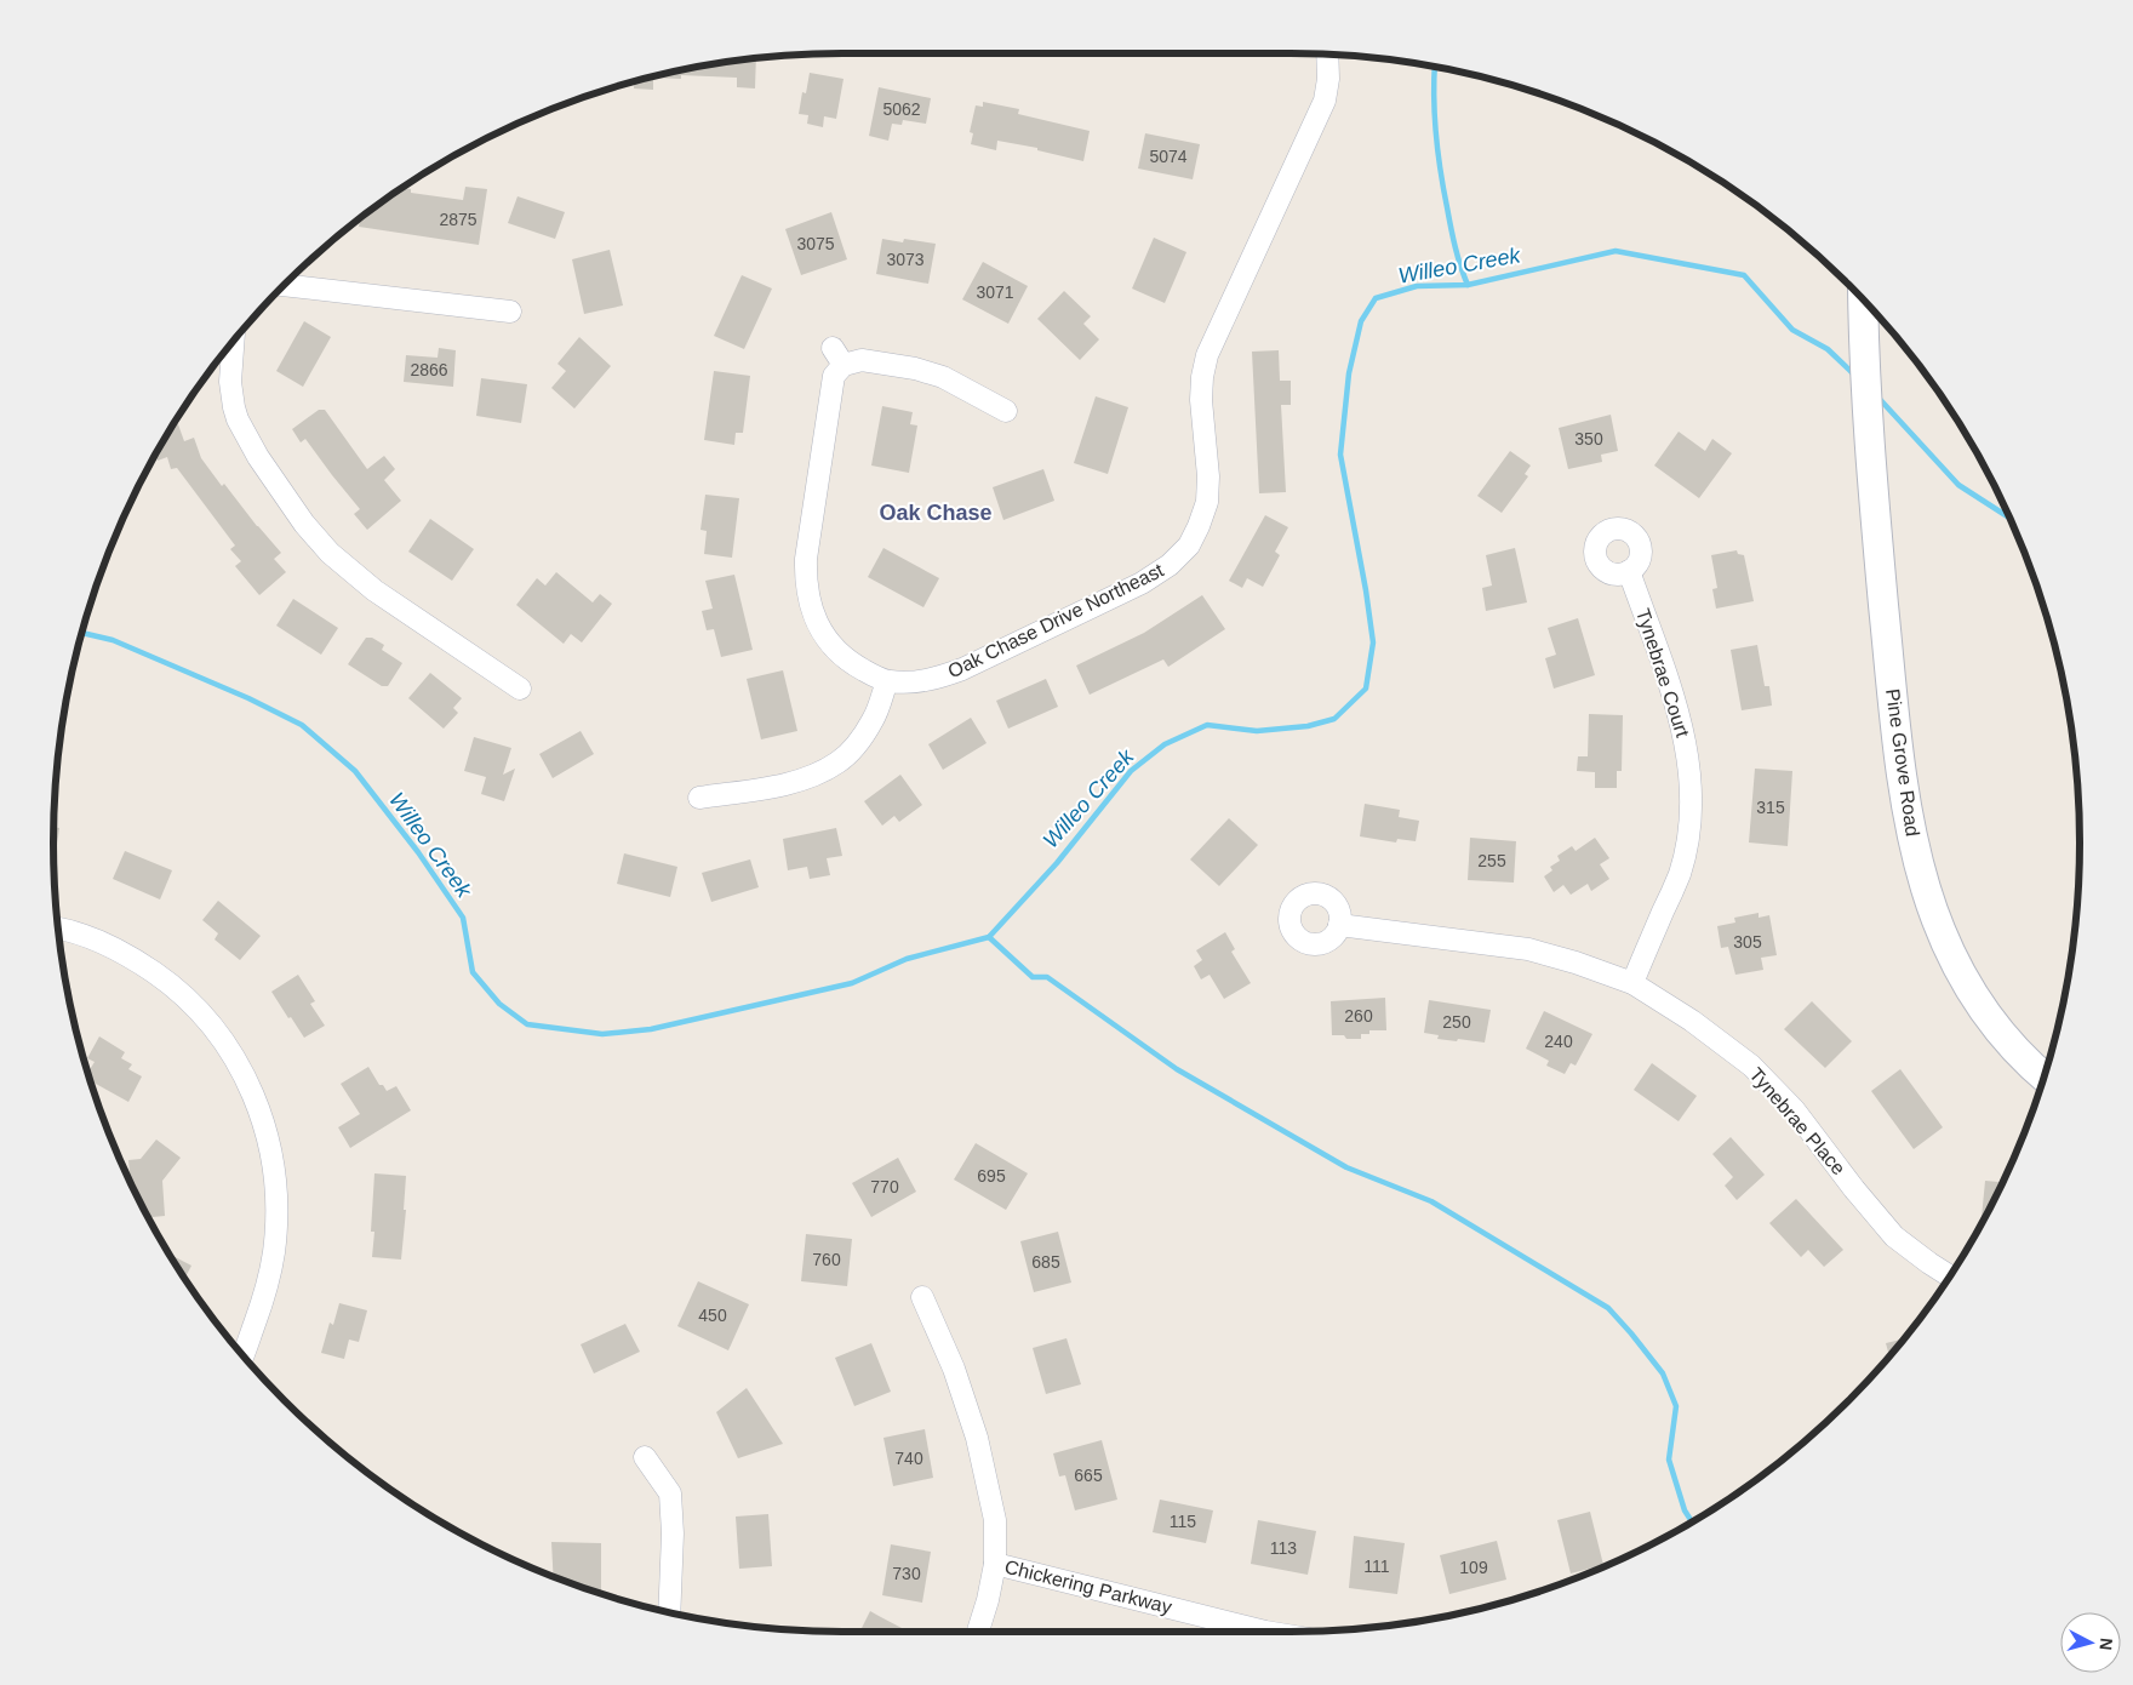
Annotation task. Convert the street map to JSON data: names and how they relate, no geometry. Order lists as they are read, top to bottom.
{
  "streets": {
    "main road": ["Pine Grove Road"],
    "street": [
      "Oak Chase Drive Northeast",
      "Tynebrae Court",
      "Tynebrae Place",
      "Chickering Parkway"
    ]
  },
  "crossings": [
    ["Tynebrae Court", "Tynebrae Place"]
  ],
  "districts": ["Oak Chase"],
  "water": ["Willeo Creek"],
  "house_numbers": [
    "5062",
    "5074",
    "2875",
    "3075",
    "3073",
    "3071",
    "2866",
    "350",
    "315",
    "255",
    "305",
    "260",
    "250",
    "240",
    "695",
    "770",
    "760",
    "685",
    "450",
    "740",
    "665",
    "115",
    "113",
    "111",
    "109",
    "730"
  ],
  "north": "right"
}
